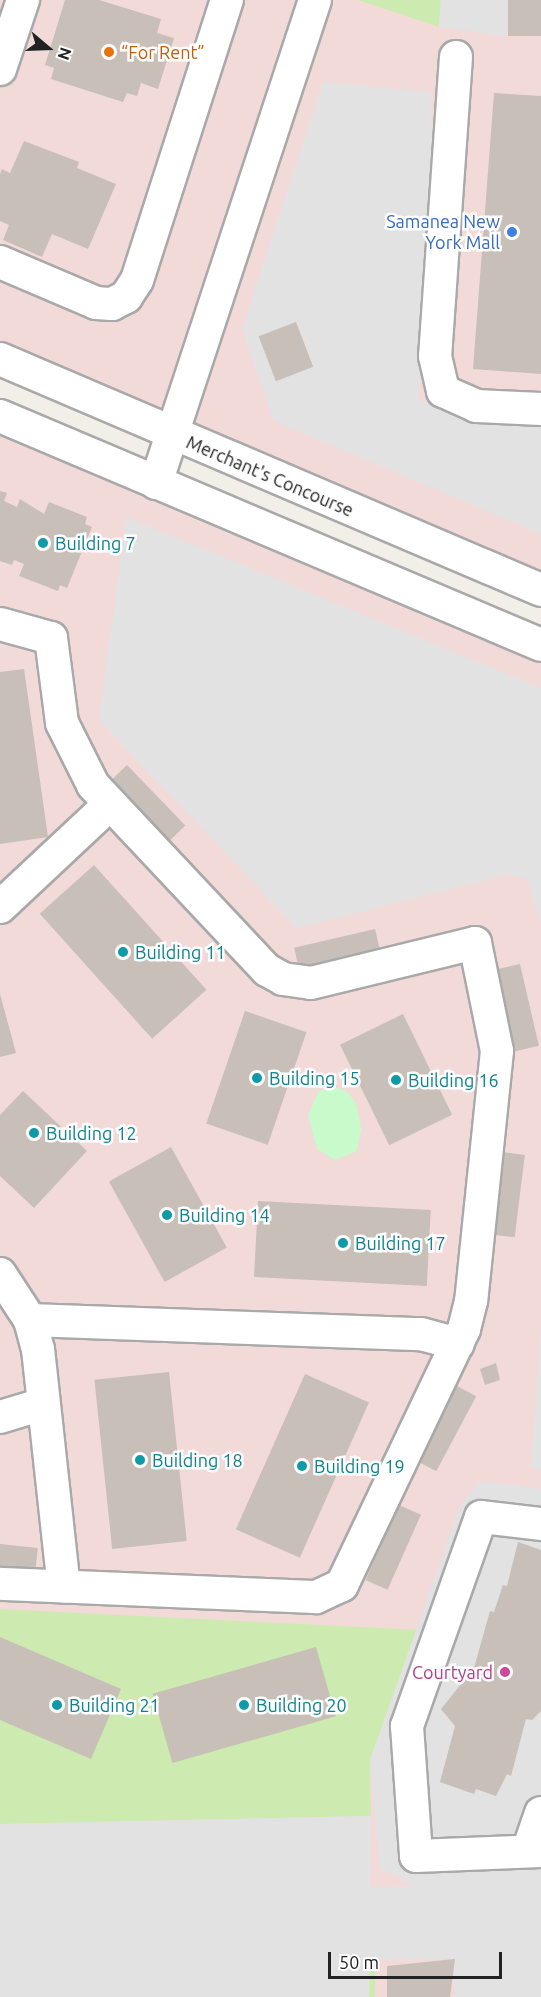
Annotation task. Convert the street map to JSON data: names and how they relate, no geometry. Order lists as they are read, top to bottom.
{
  "streets": {
    "street": ["Merchant's Concourse"]
  },
  "places": [
    "“For Rent”",
    "Samanea New York Mall",
    "Building 7",
    "Building 11",
    "Building 15",
    "Building 16",
    "Building 12",
    "Building 14",
    "Building 17",
    "Building 18",
    "Building 19",
    "Courtyard",
    "Building 21",
    "Building 20"
  ],
  "scale_bar": "50 m",
  "north": "right"
}
